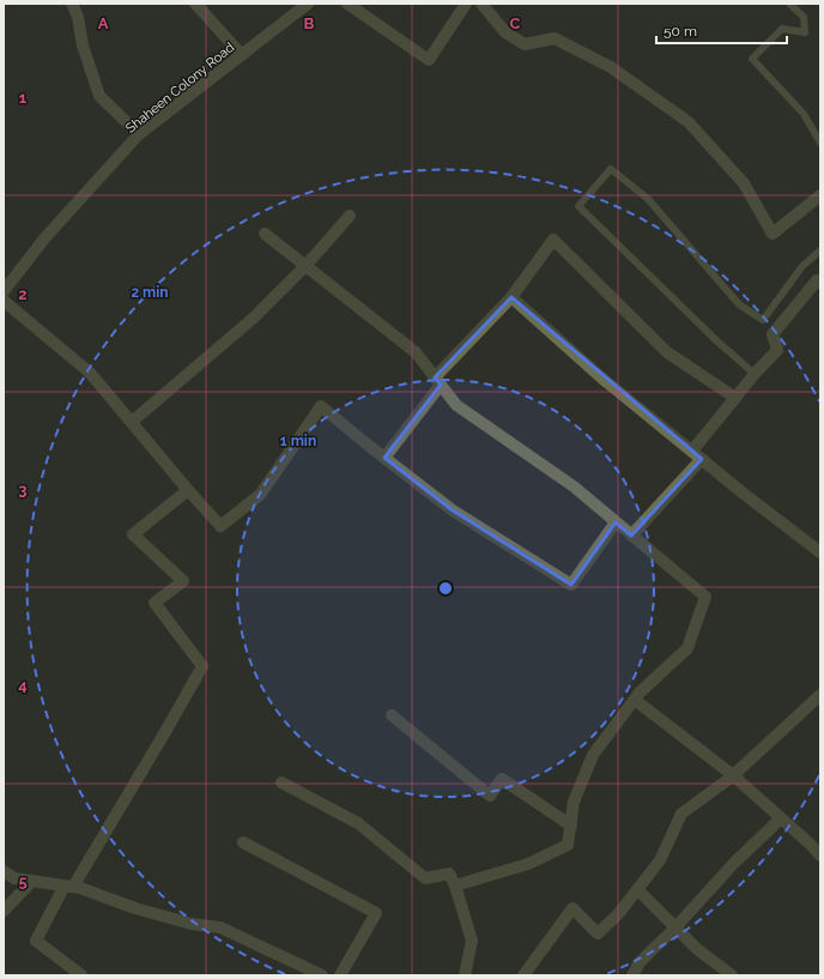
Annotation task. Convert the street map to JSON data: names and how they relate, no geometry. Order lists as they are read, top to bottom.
{
  "streets": {
    "street": ["Shaheen Colony Road"]
  },
  "scale_bar": "50 m",
  "grid": {
    "columns": ["A", "B", "C"],
    "rows": [
      "1",
      "2",
      "3",
      "4",
      "5"
    ]
  },
  "rings": ["2 min", "1 min"]
}
